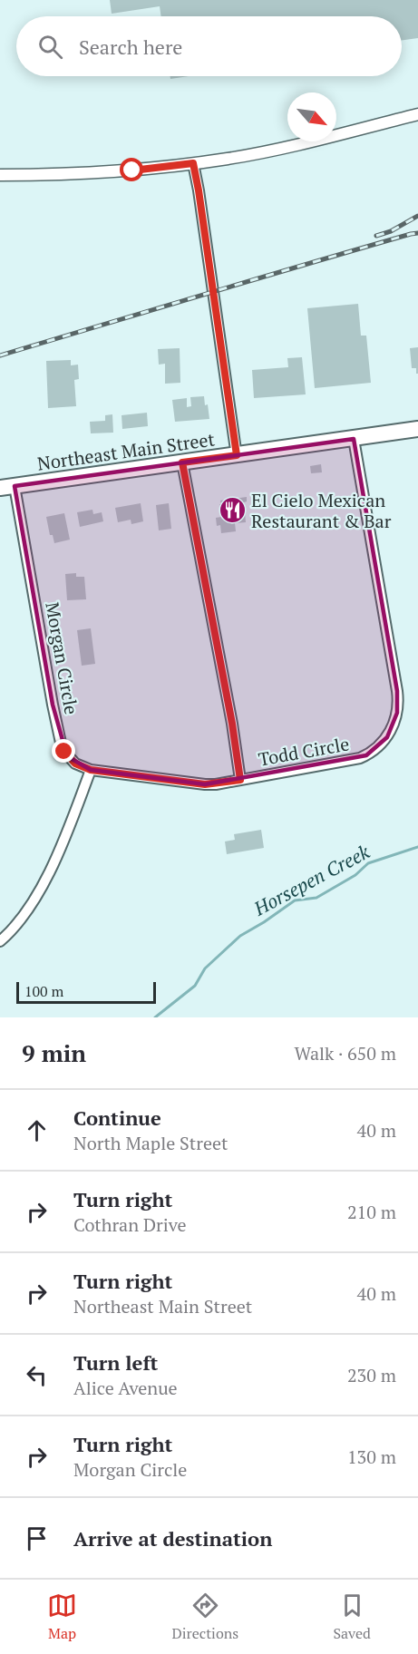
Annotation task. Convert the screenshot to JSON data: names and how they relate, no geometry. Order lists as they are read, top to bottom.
{
  "streets": {
    "main road": ["Northeast Main Street"],
    "street": ["Morgan Circle", "Todd Circle"]
  },
  "crossings": [
    ["Northeast Main Street", "Morgan Circle"],
    ["Northeast Main Street", "Todd Circle"],
    ["Morgan Circle", "Todd Circle"]
  ],
  "water": ["Horsepen Creek"],
  "places": {
    "restaurant": ["El Cielo Mexican Restaurant & Bar"]
  },
  "scale_bar": "100 m",
  "north": "bottom right",
  "page": {
    "search": "Search here",
    "scale": "100 m",
    "heading": ["9 min", "Walk · 650 m"],
    "list": [
      ["Continue", "North Maple Street", "40 m"],
      ["Turn right", "Cothran Drive", "210 m"],
      ["Turn right", "Northeast Main Street", "40 m"],
      ["Turn left", "Alice Avenue", "230 m"],
      ["Turn right", "Morgan Circle", "130 m"],
      "Arrive at destination"
    ],
    "nav": ["Map", "Directions", "Saved"]
  }
}
